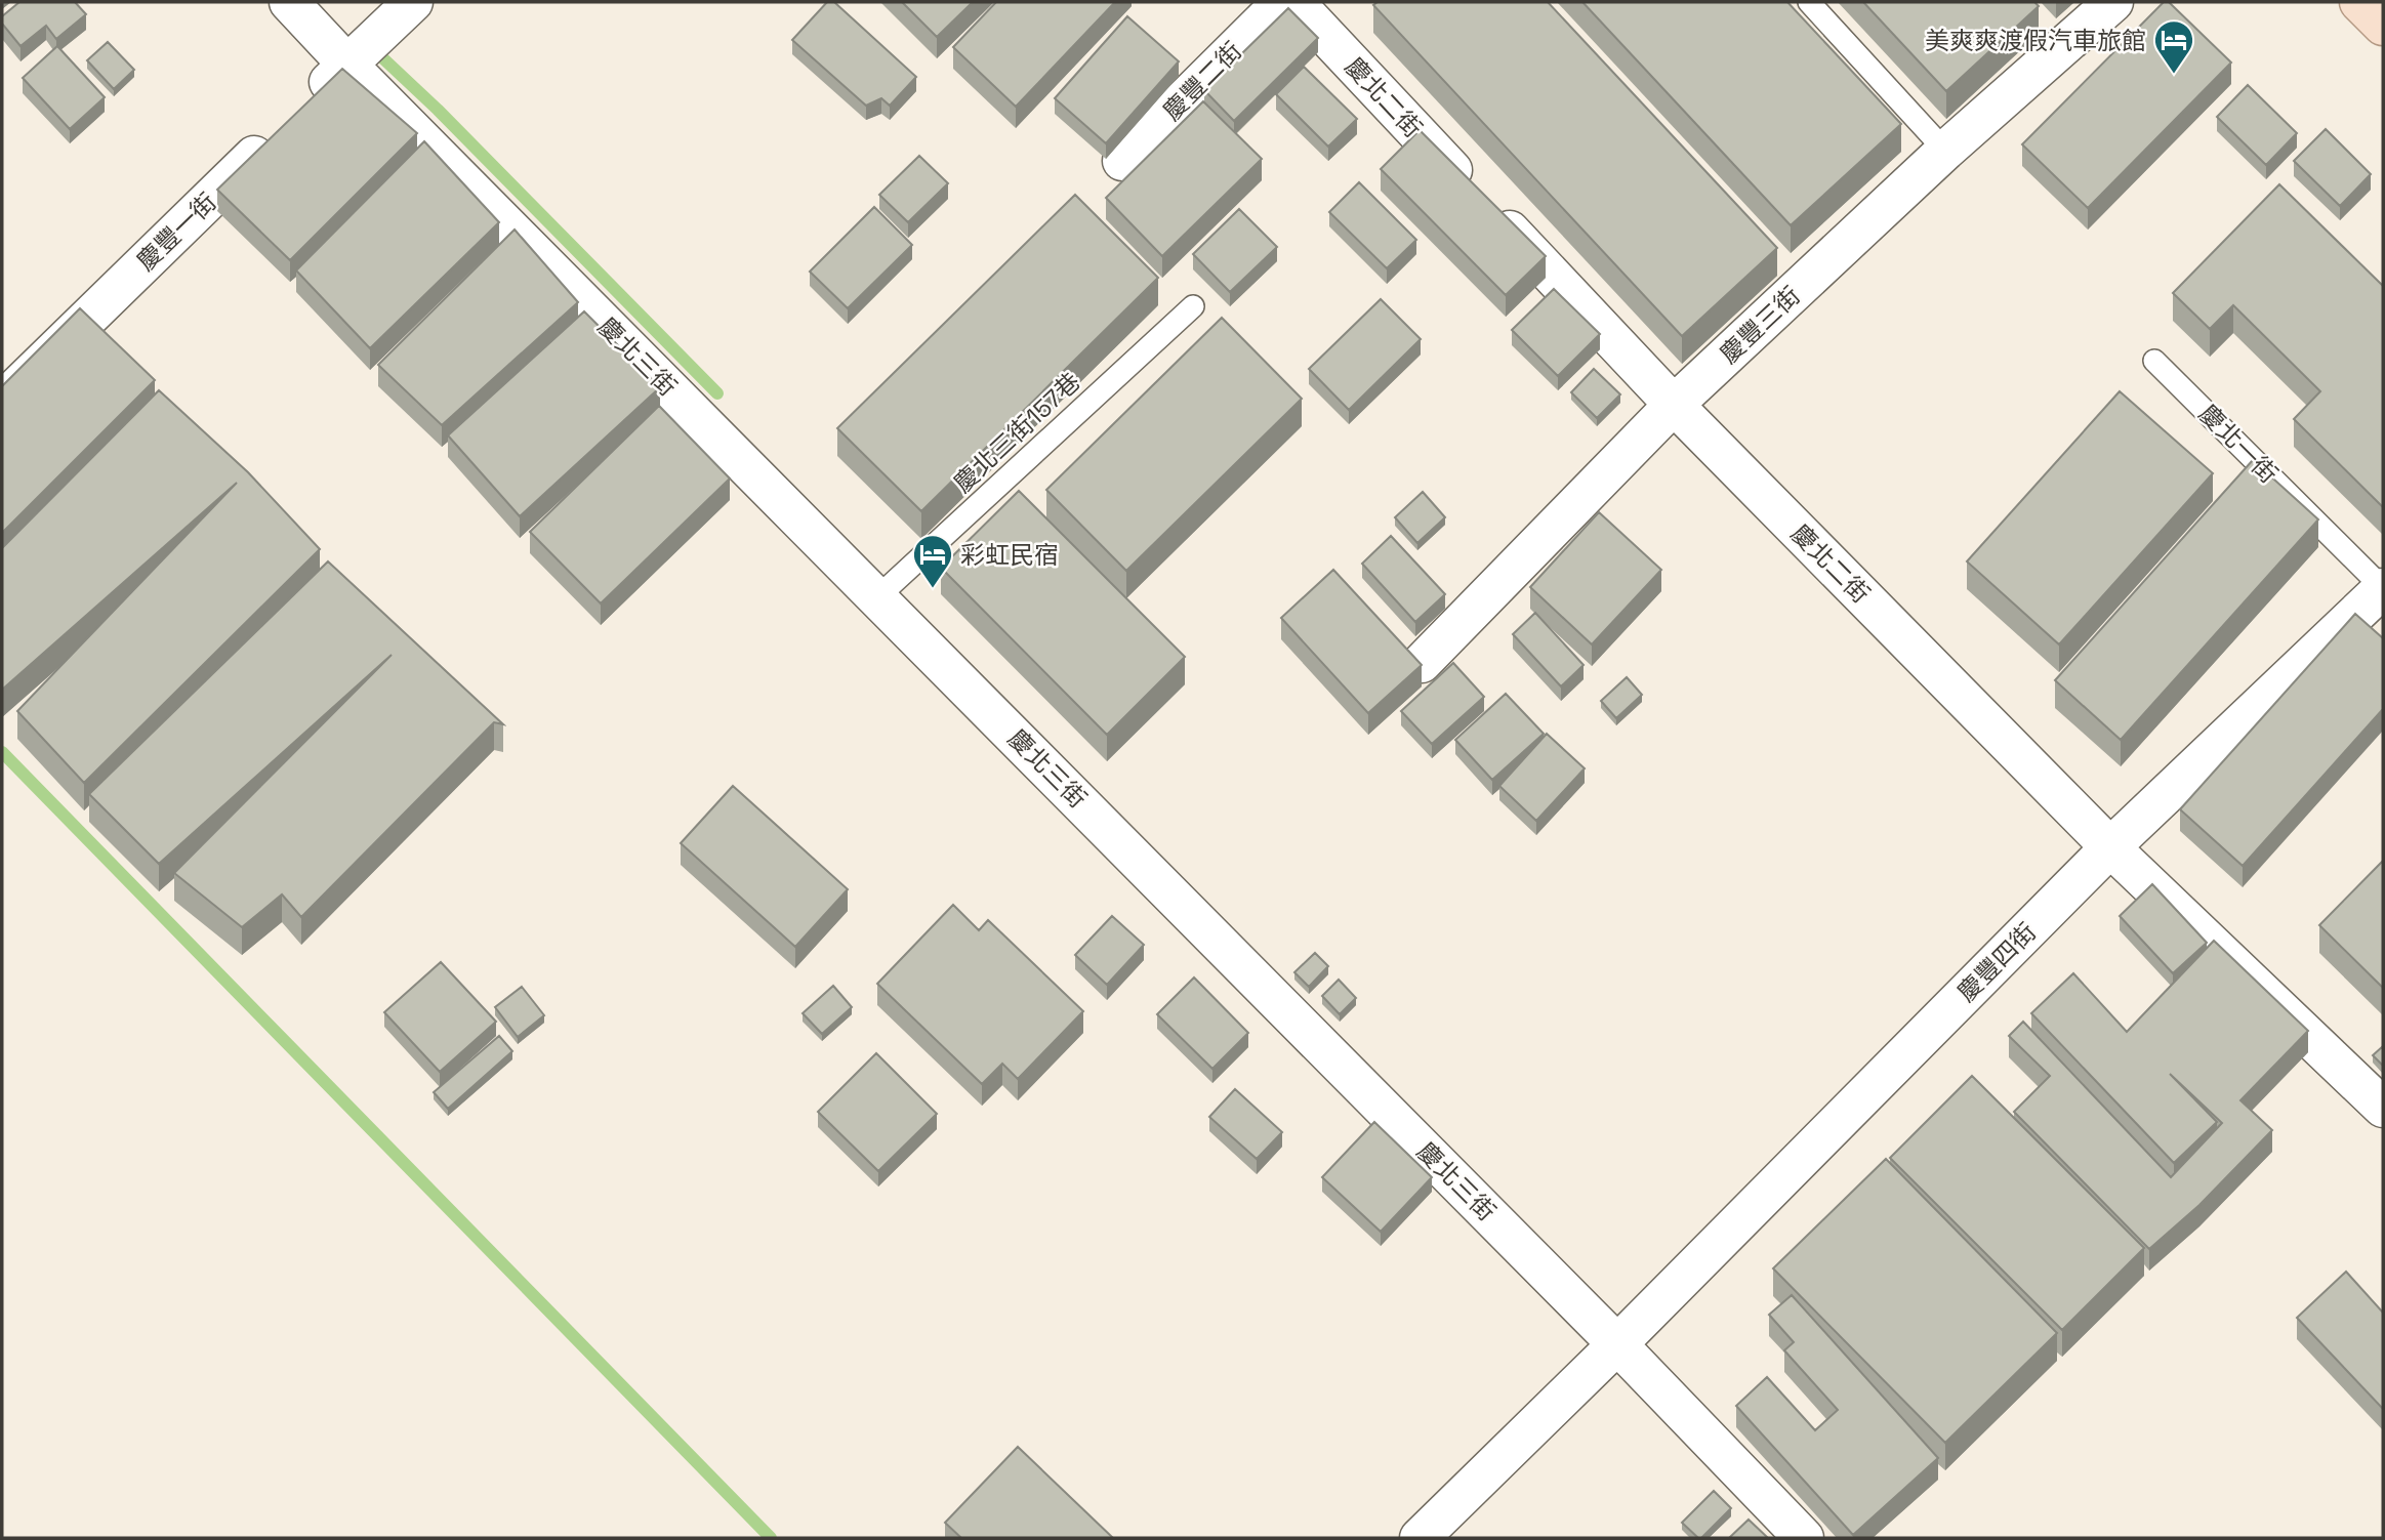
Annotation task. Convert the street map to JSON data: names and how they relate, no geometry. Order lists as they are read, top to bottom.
{
  "streets": {
    "street": [
      "慶豐二街",
      "慶北二街",
      "慶豐一街",
      "慶豐三街",
      "慶北三街",
      "慶豐四街"
    ],
    "lane": ["慶北三街157巷", "慶北一街"]
  },
  "crossings": [
    ["慶北二街", "慶豐三街"],
    ["慶北二街", "慶豐四街"],
    ["慶豐一街", "慶北三街"],
    ["慶北三街", "慶北三街157巷"],
    ["慶北三街", "慶豐四街"],
    ["慶北一街", "慶豐四街"]
  ],
  "places": {
    "hotel": ["美爽爽渡假汽車旅館", "彩虹民宿"]
  }
}
